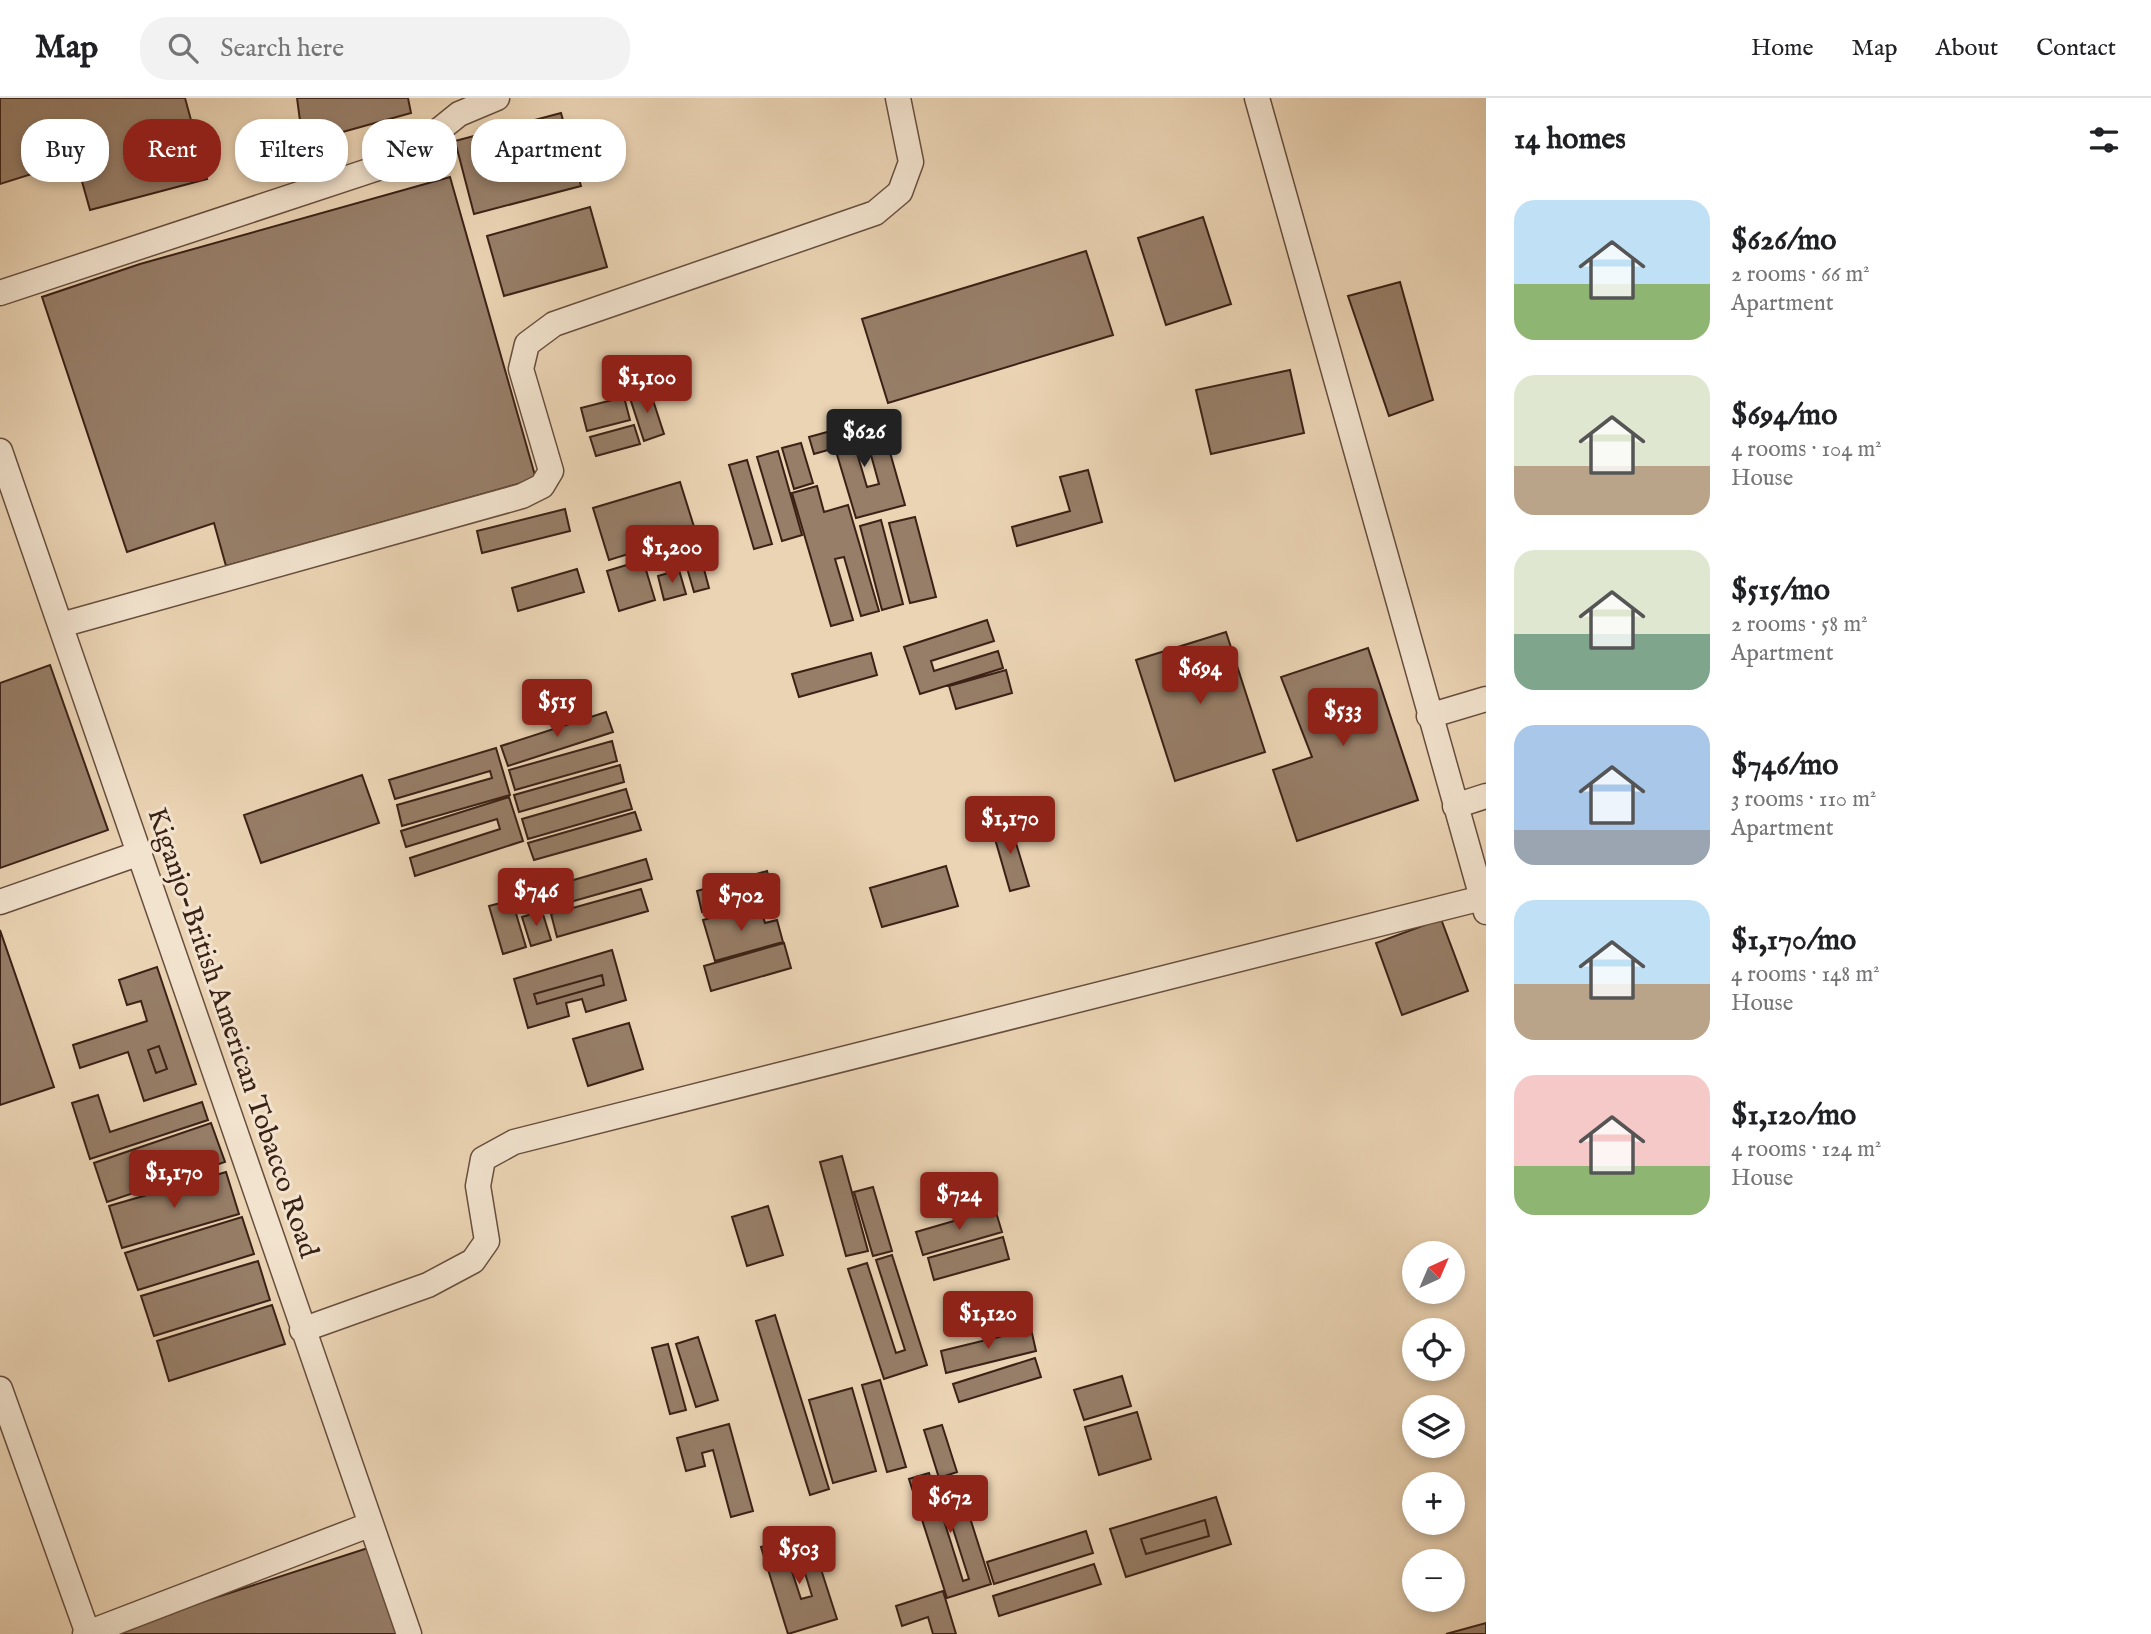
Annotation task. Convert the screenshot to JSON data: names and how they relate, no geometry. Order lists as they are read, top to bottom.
{
  "streets": {
    "street": ["Kiganjo-British American Tobacco Road"]
  },
  "north": "top right",
  "page": {
    "header": "Map",
    "search": "Search here",
    "nav": [
      "Home",
      "Map",
      "About",
      "Contact"
    ],
    "heading": "14 homes",
    "chip": [
      "Buy",
      "Rent",
      "Filters",
      "New",
      "Apartment"
    ],
    "list": [
      {
        "name": "$626/mo",
        "note": "2 rooms · 66 m² · Apartment"
      },
      {
        "name": "$694/mo",
        "note": "4 rooms · 104 m² · House"
      },
      {
        "name": "$515/mo",
        "note": "2 rooms · 58 m² · Apartment"
      },
      {
        "name": "$746/mo",
        "note": "3 rooms · 110 m² · Apartment"
      },
      {
        "name": "$1,170/mo",
        "note": "4 rooms · 148 m² · House"
      },
      {
        "name": "$1,120/mo",
        "note": "4 rooms · 124 m² · House"
      }
    ],
    "price": [
      "$1,100",
      "$626",
      "$1,200",
      "$694",
      "$515",
      "$533",
      "$1,170",
      "$746",
      "$702",
      "$1,170",
      "$724",
      "$1,120",
      "$672",
      "$503"
    ],
    "map_buttons": ["+", "−"]
  }
}
